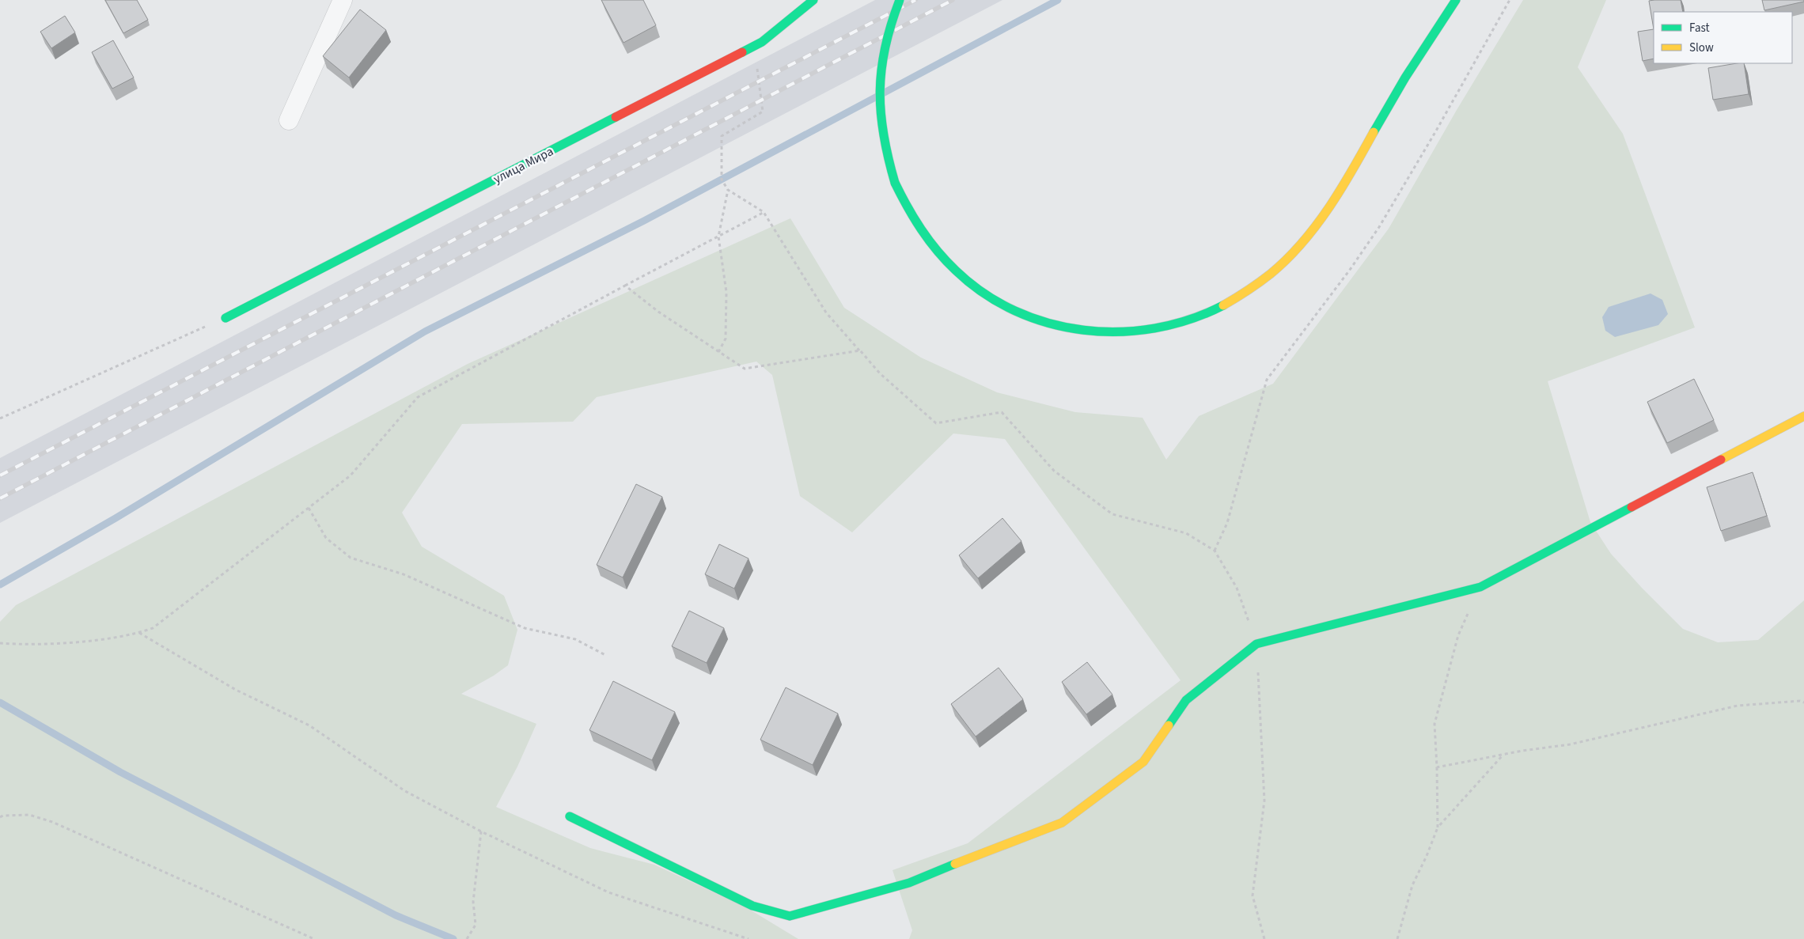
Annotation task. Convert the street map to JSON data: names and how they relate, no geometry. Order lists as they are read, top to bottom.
{
  "streets": {
    "street": ["улица Мира"]
  },
  "legend": ["Fast", "Slow"]
}
